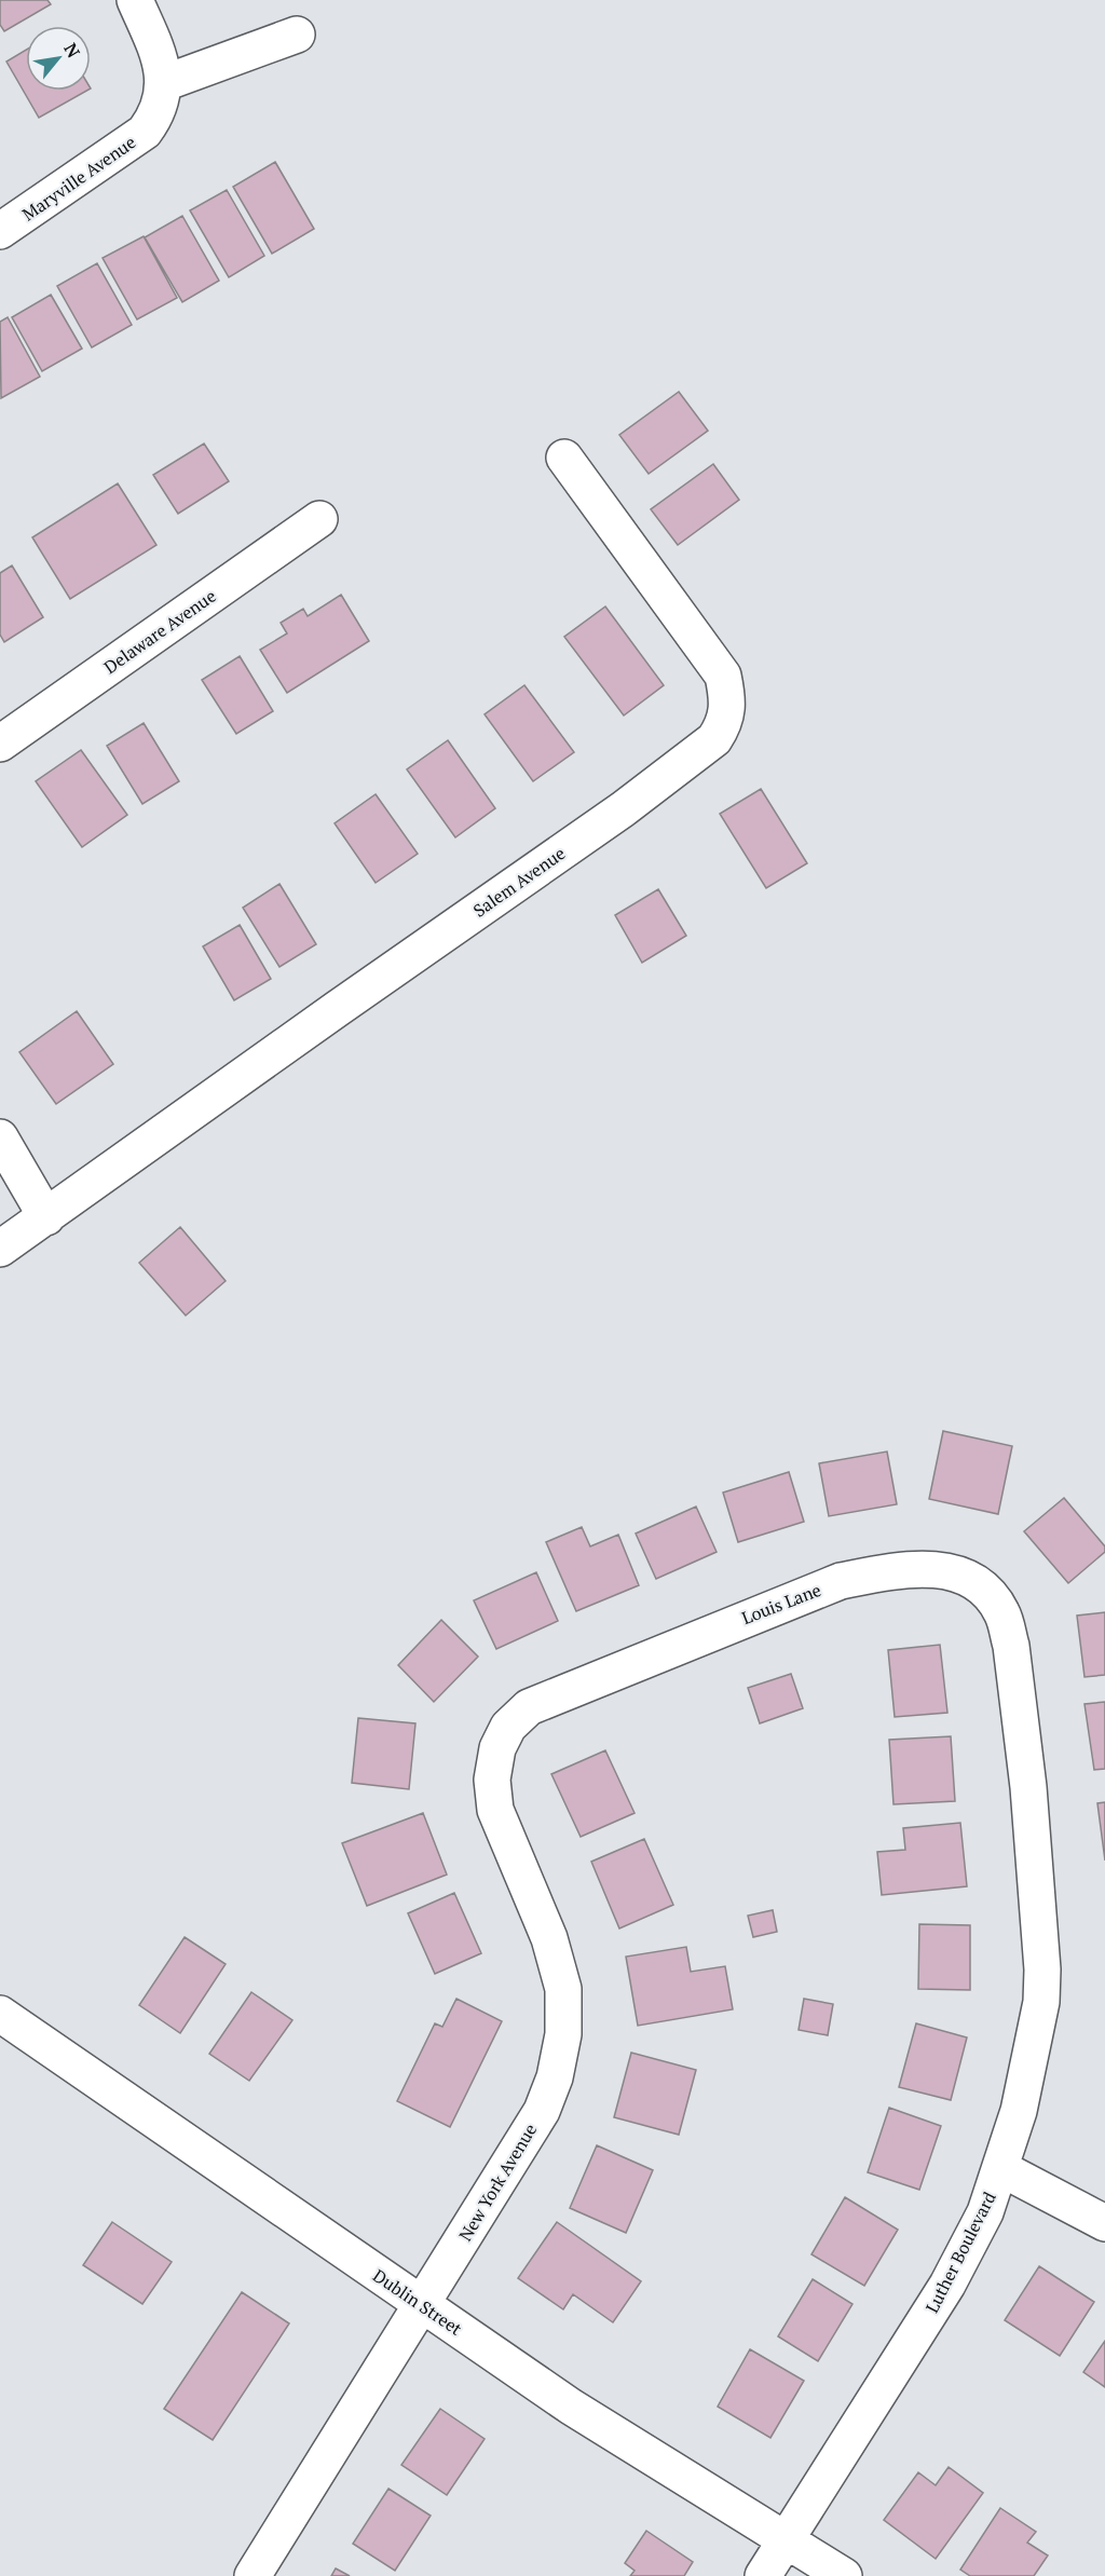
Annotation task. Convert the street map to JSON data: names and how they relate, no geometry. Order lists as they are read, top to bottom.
{
  "streets": {
    "street": [
      "Maryville Avenue",
      "Delaware Avenue",
      "Salem Avenue",
      "Louis Lane",
      "New York Avenue",
      "Luther Boulevard",
      "Dublin Street"
    ]
  },
  "crossings": [
    ["Louis Lane", "New York Avenue"],
    ["Louis Lane", "Luther Boulevard"],
    ["New York Avenue", "Dublin Street"],
    ["Luther Boulevard", "Dublin Street"]
  ],
  "north": "top right"
}
